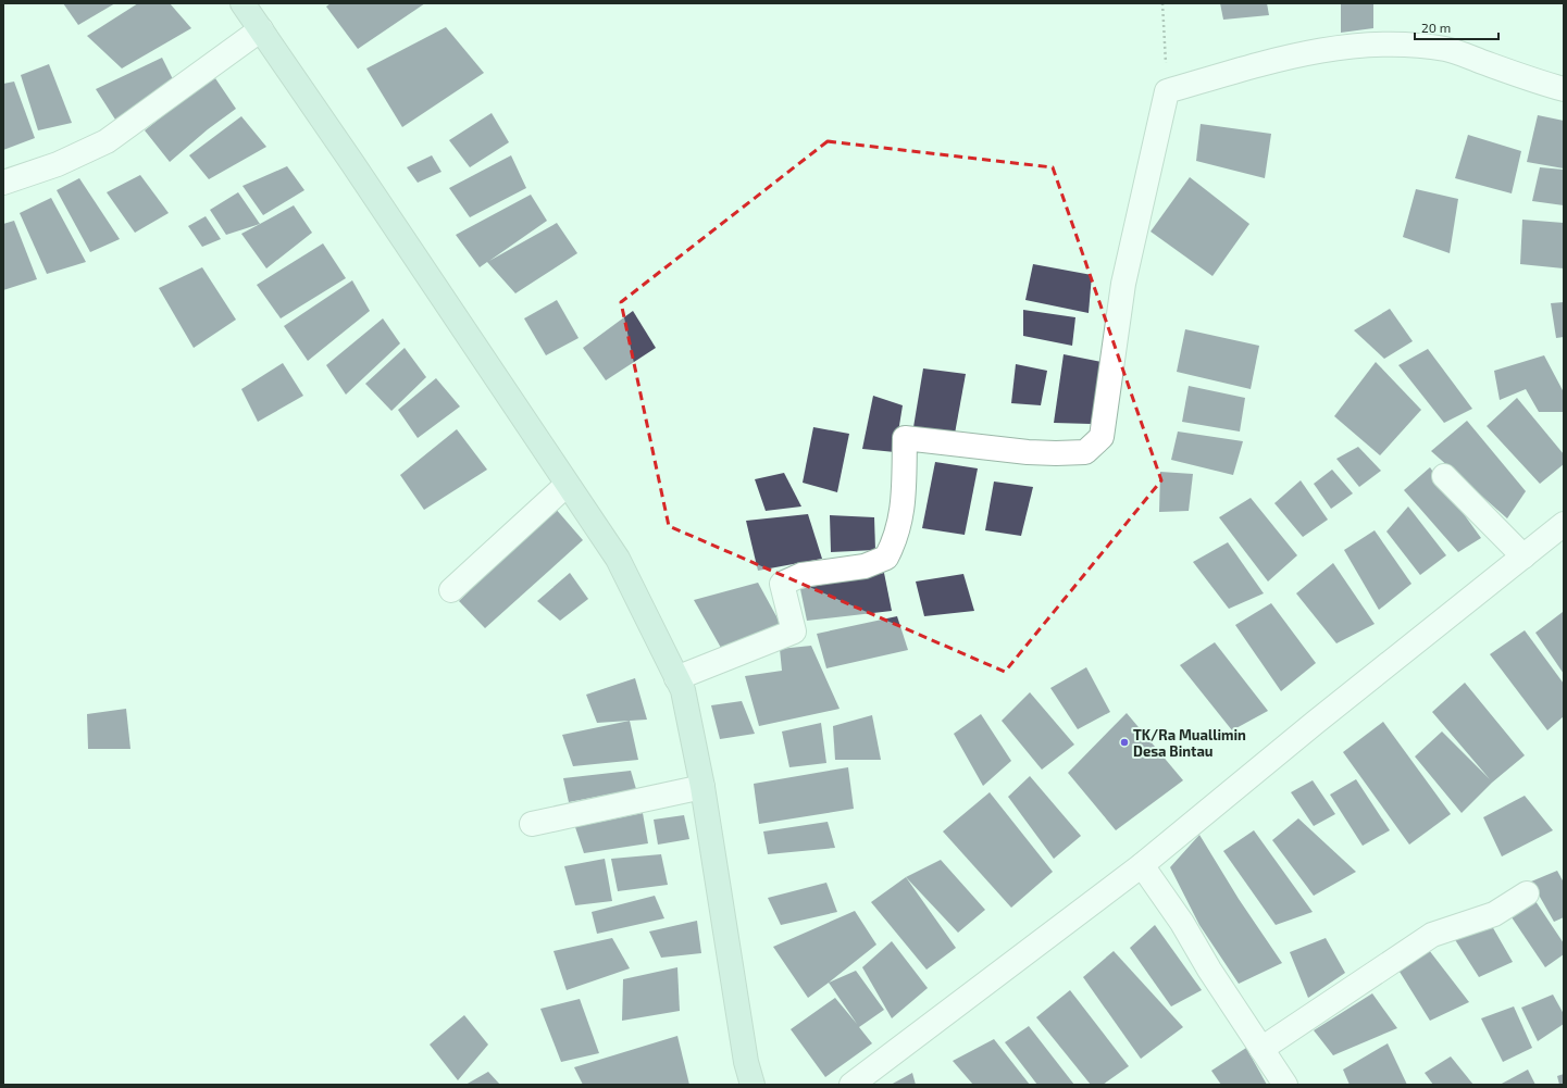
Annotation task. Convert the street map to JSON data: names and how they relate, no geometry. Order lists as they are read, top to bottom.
{
  "places": ["TK/Ra Muallimin Desa Bintau"],
  "scale_bar": "20 m"
}
